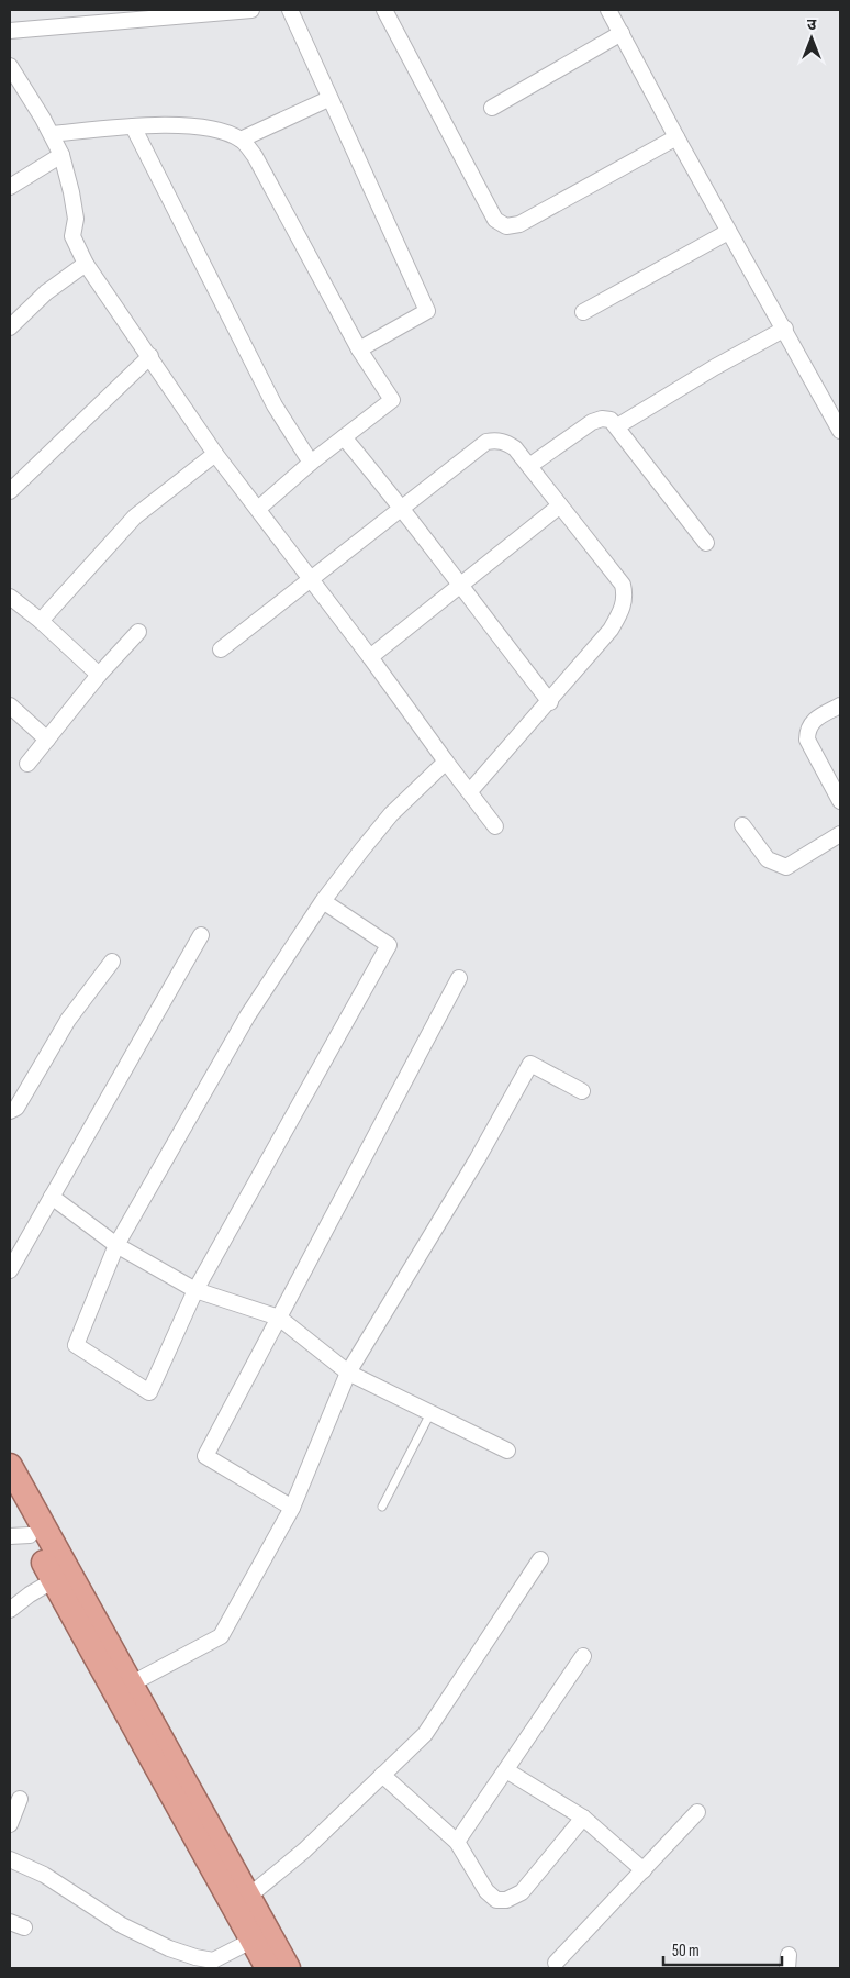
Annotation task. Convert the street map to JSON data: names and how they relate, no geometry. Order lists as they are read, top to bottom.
{
  "scale_bar": "50 m",
  "north": "top"
}
